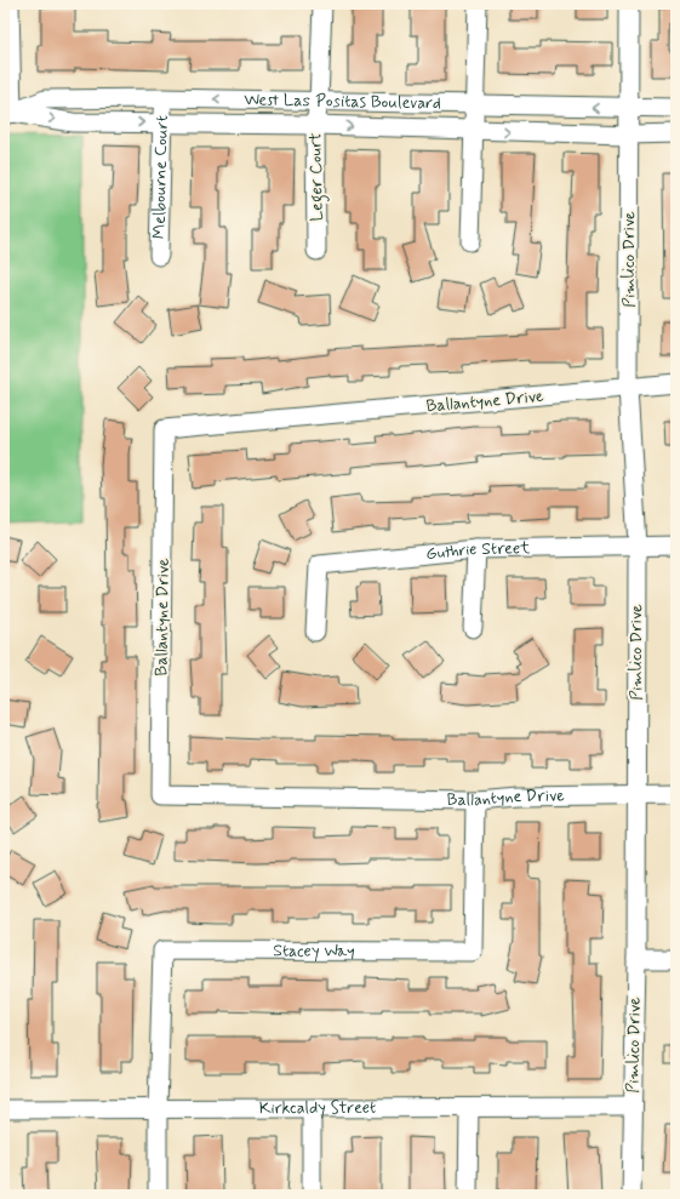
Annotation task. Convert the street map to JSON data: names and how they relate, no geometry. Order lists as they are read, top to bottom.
{
  "streets": {
    "street": [
      "West Las Positas Boulevard",
      "Melbourne Court",
      "Leger Court",
      "Pimlico Drive",
      "Ballantyne Drive",
      "Guthrie Street",
      "Stacey Way",
      "Kirkcaldy Street"
    ]
  },
  "crossings": [
    ["West Las Positas Boulevard", "Melbourne Court"],
    ["West Las Positas Boulevard", "Leger Court"],
    ["West Las Positas Boulevard", "Pimlico Drive"],
    ["Pimlico Drive", "Ballantyne Drive"],
    ["Pimlico Drive", "Guthrie Street"],
    ["Pimlico Drive", "Kirkcaldy Street"],
    ["Ballantyne Drive", "Stacey Way"],
    ["Stacey Way", "Kirkcaldy Street"]
  ]
}
